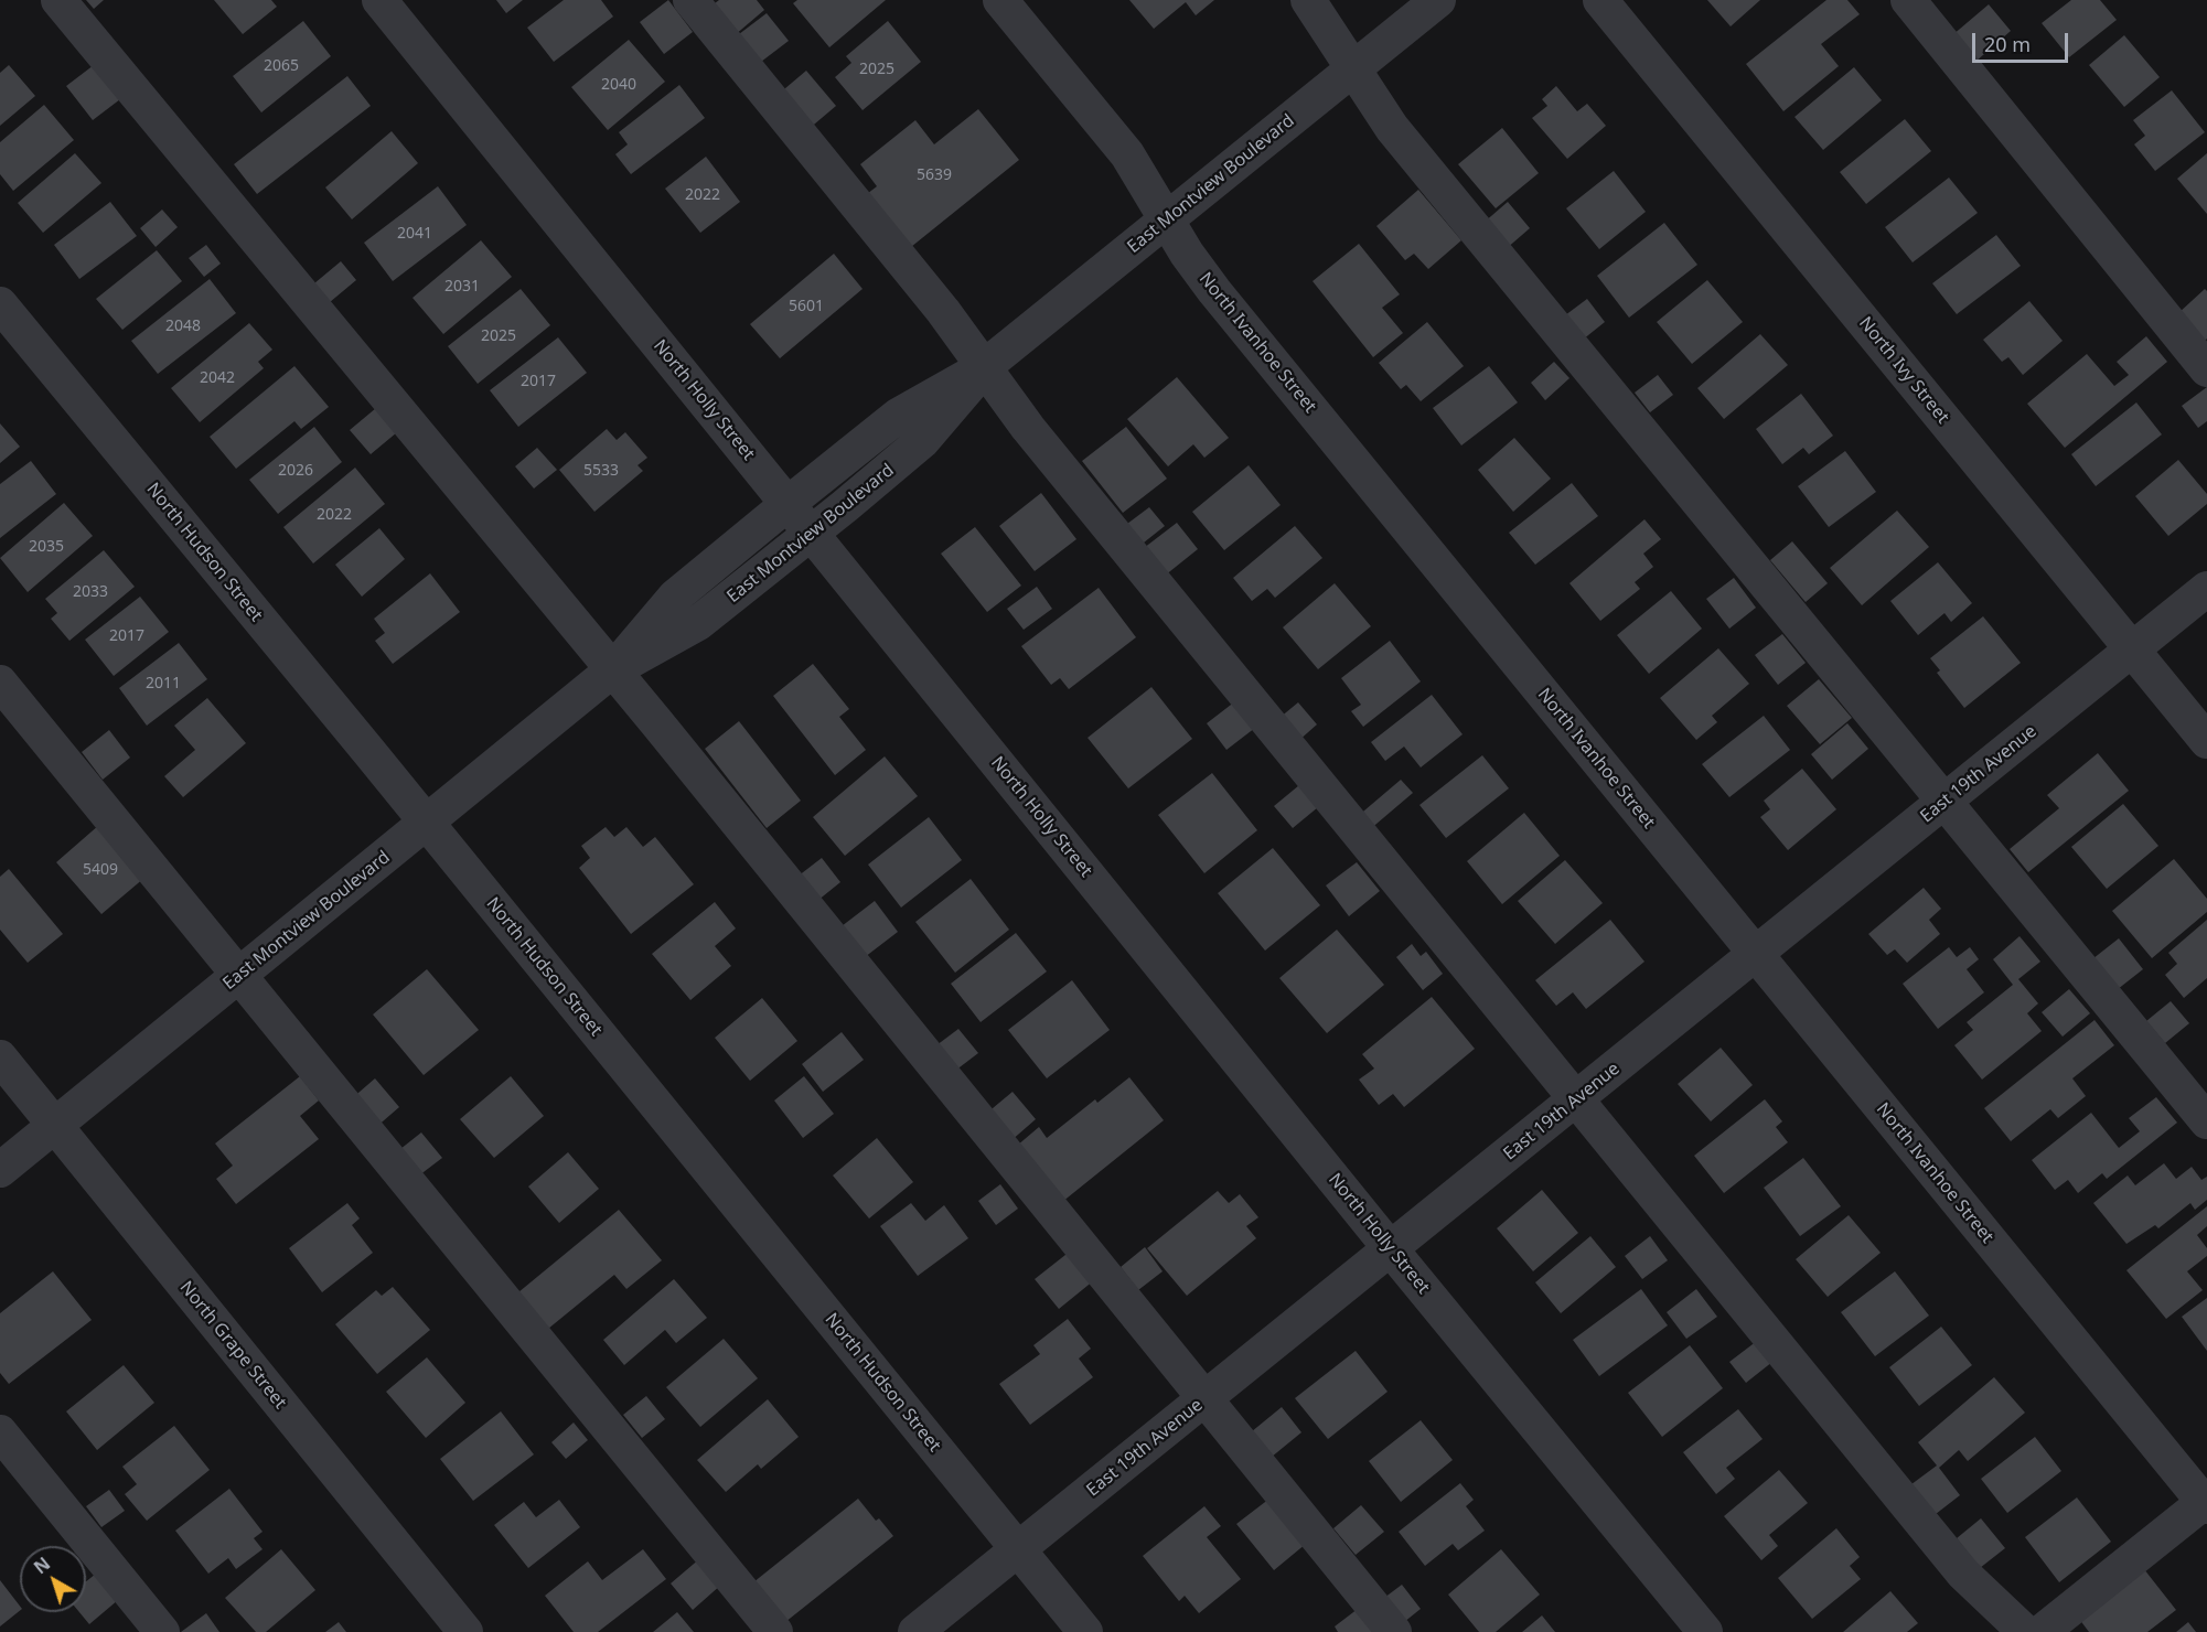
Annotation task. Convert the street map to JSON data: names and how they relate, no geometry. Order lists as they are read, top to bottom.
{
  "streets": {
    "street": [
      "East Montview Boulevard",
      "North Ivanhoe Street",
      "North Ivy Street",
      "North Holly Street",
      "North Hudson Street",
      "East 19th Avenue",
      "North Grape Street"
    ]
  },
  "crossings": [
    ["East Montview Boulevard", "North Ivanhoe Street"],
    ["East Montview Boulevard", "North Holly Street"],
    ["East Montview Boulevard", "North Hudson Street"],
    ["East Montview Boulevard", "North Grape Street"],
    ["North Ivanhoe Street", "East 19th Avenue"],
    ["North Ivy Street", "East 19th Avenue"],
    ["North Holly Street", "East 19th Avenue"],
    ["North Hudson Street", "East 19th Avenue"]
  ],
  "house_numbers": [
    "2065",
    "2025",
    "2040",
    "5639",
    "2022",
    "2041",
    "2031",
    "5601",
    "2048",
    "2025",
    "2042",
    "2017",
    "2026",
    "5533",
    "2022",
    "2035",
    "2033",
    "2017",
    "2011",
    "5409"
  ],
  "scale_bar": "20 m",
  "north": "top left"
}
